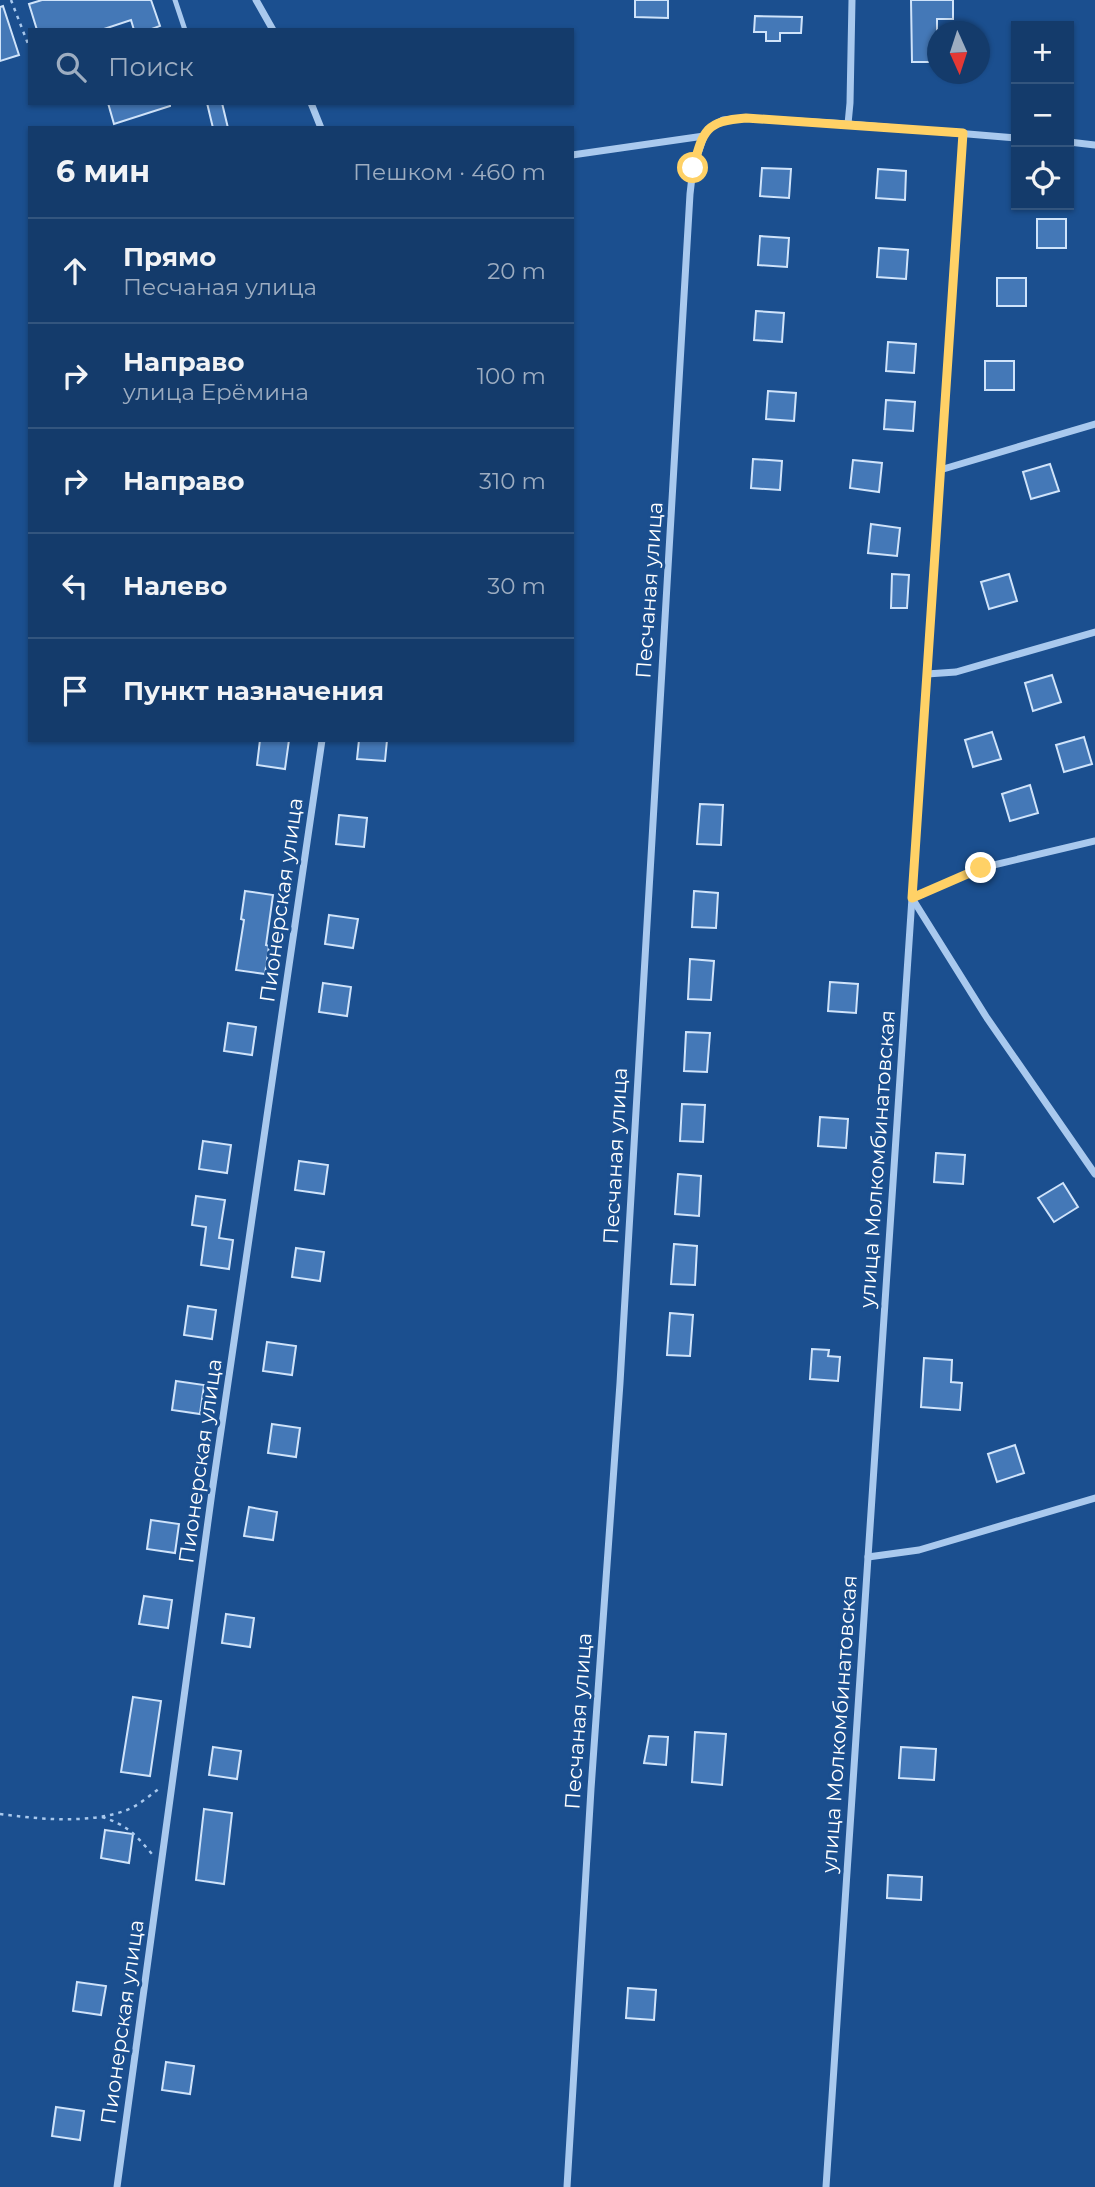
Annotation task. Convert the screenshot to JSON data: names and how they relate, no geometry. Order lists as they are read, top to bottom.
{
  "streets": {
    "street": ["Песчаная улица", "Пионерская улица", "улица Молкомбинатовская"]
  },
  "north": "bottom",
  "page": {
    "map_buttons": ["+", "−"],
    "search": "Поиск",
    "heading": ["6 мин", "Пешком · 460 m"],
    "list": [
      ["Прямо", "Песчаная улица", "20 m"],
      ["Направо", "улица Ерёмина", "100 m"],
      ["Направо", "310 m"],
      ["Налево", "30 m"],
      "Пункт назначения"
    ]
  }
}
